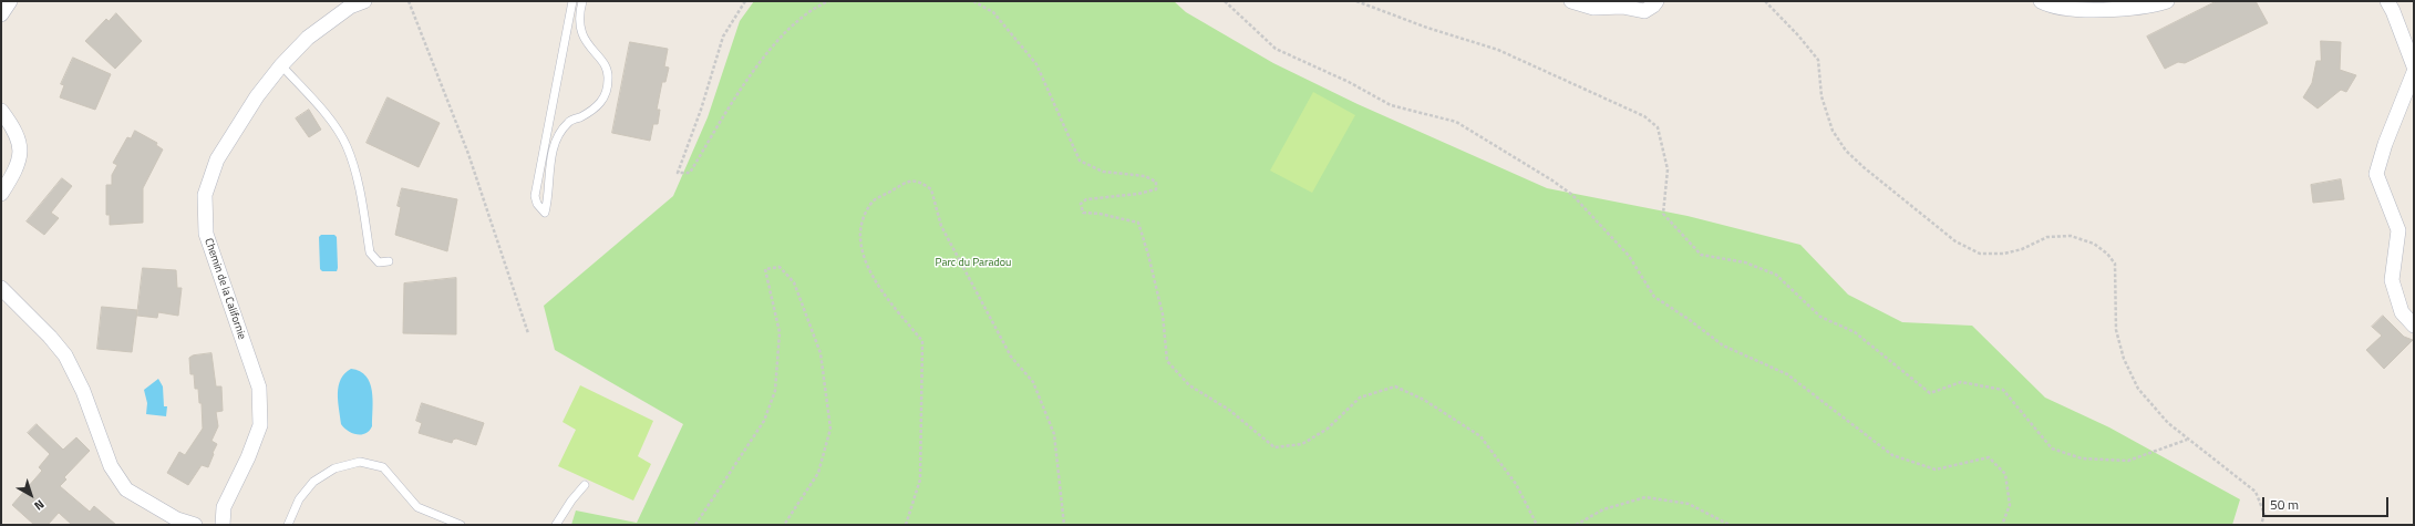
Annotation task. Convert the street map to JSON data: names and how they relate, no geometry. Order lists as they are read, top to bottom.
{
  "streets": {
    "street": ["Chemin de la Californie"]
  },
  "parks": ["Parc du Paradou"],
  "scale_bar": "50 m",
  "north": "bottom right"
}
